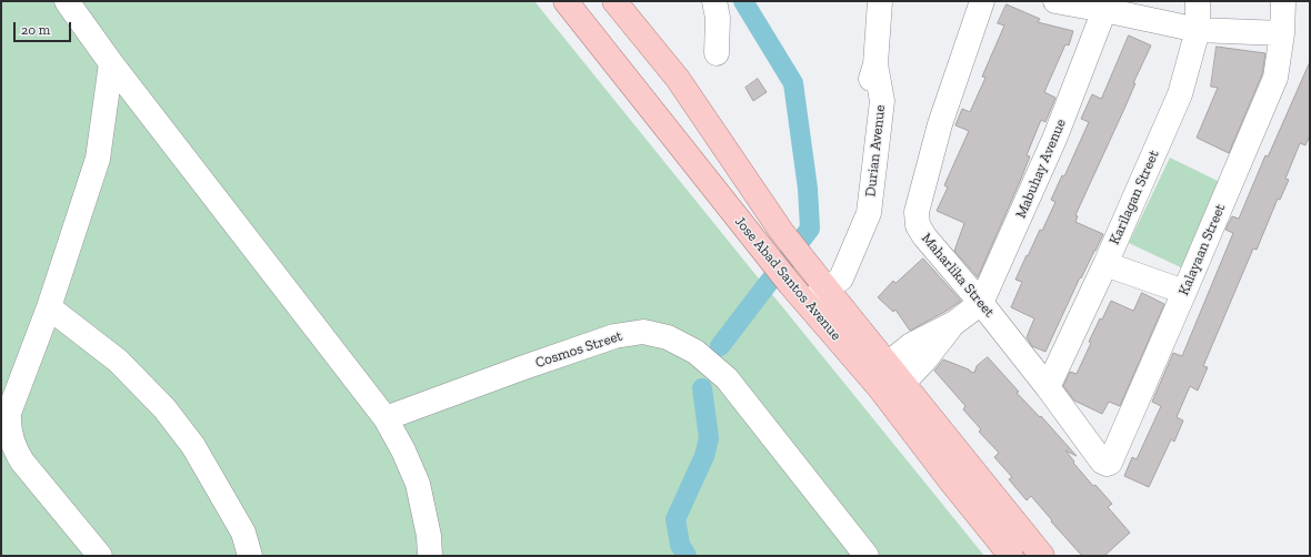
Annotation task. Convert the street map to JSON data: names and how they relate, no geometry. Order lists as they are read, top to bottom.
{
  "streets": {
    "main road": ["Jose Abad Santos Avenue"],
    "street": [
      "Durian Avenue",
      "Mabuhay Avenue",
      "Karilagan Street",
      "Kalayaan Street",
      "Maharlika Street",
      "Cosmos Street"
    ]
  },
  "crossings": [
    ["Durian Avenue", "Jose Abad Santos Avenue"],
    ["Mabuhay Avenue", "Maharlika Street"],
    ["Mabuhay Avenue", "Jose Abad Santos Avenue"],
    ["Karilagan Street", "Maharlika Street"],
    ["Kalayaan Street", "Maharlika Street"]
  ],
  "scale_bar": "20 m"
}
